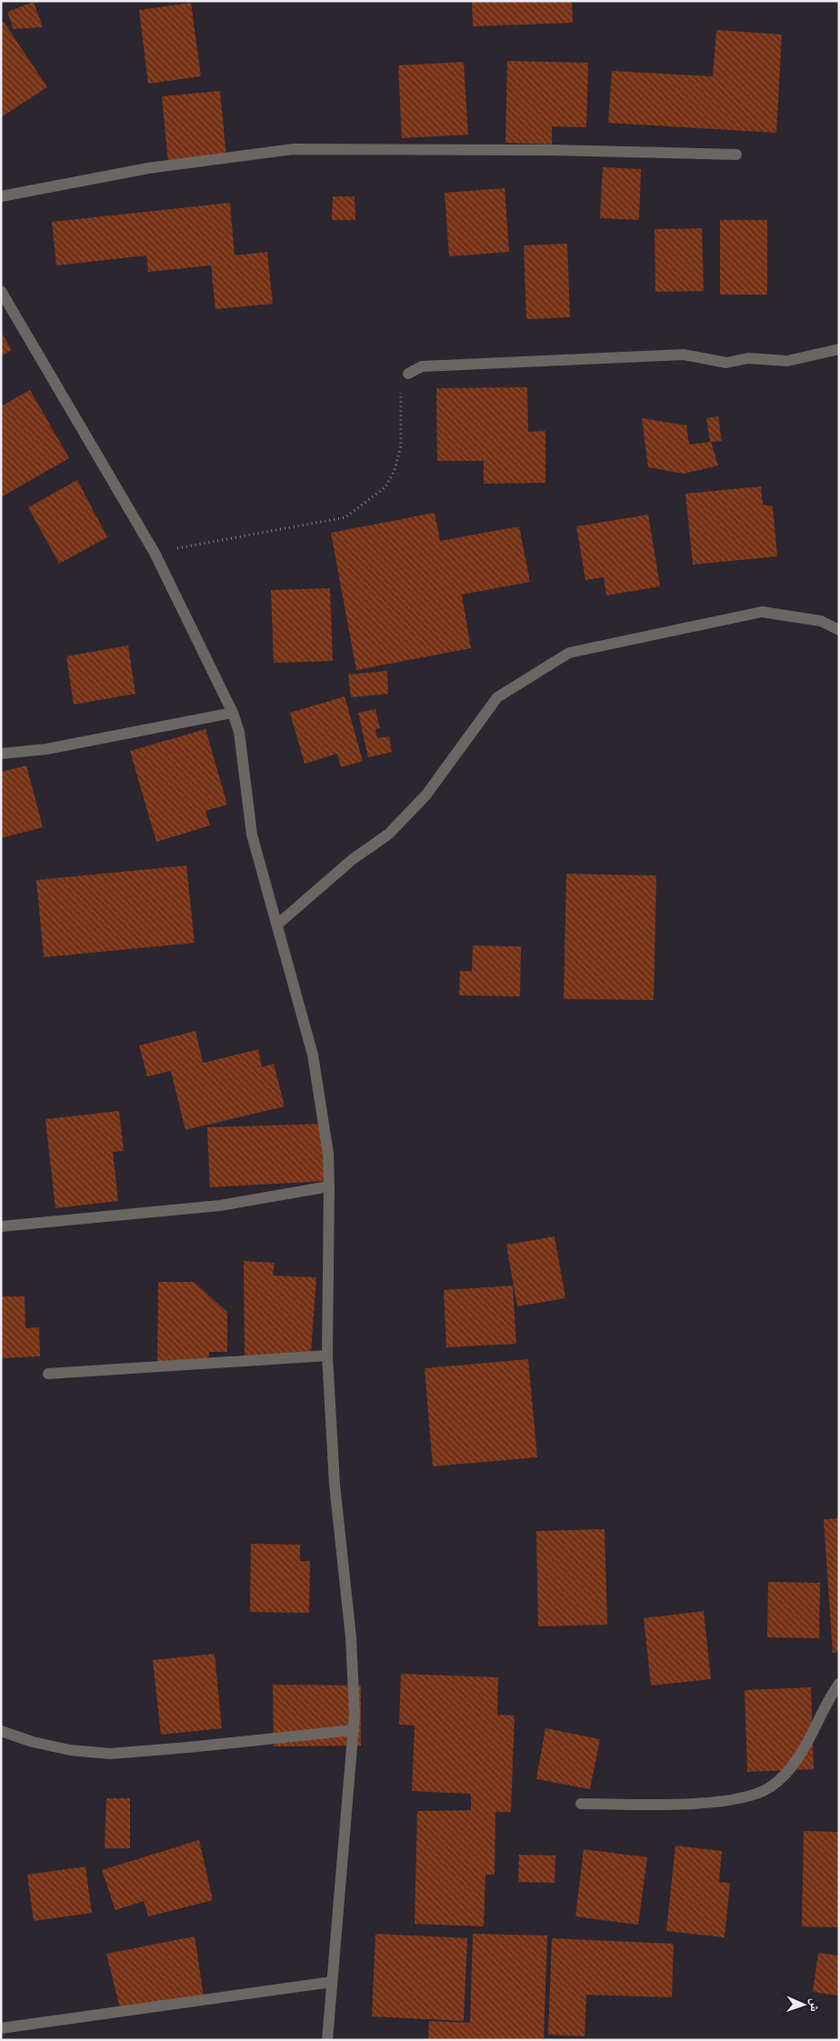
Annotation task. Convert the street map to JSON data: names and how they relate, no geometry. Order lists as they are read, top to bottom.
{
  "north": "right"
}
